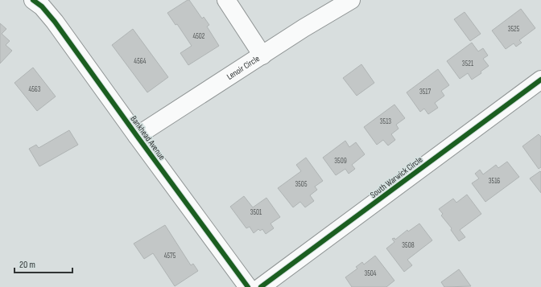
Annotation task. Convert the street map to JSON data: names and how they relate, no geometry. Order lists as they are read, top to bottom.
{
  "streets": {
    "street": ["Lenoir Circle", "Bankhead Avenue", "South Warwick Circle"]
  },
  "crossings": [
    ["Lenoir Circle", "Bankhead Avenue"]
  ],
  "house_numbers": [
    "3525",
    "4502",
    "4564",
    "3521",
    "4563",
    "3517",
    "3513",
    "3509",
    "3516",
    "3505",
    "3501",
    "3508",
    "4575",
    "3504"
  ],
  "scale_bar": "20 m"
}
